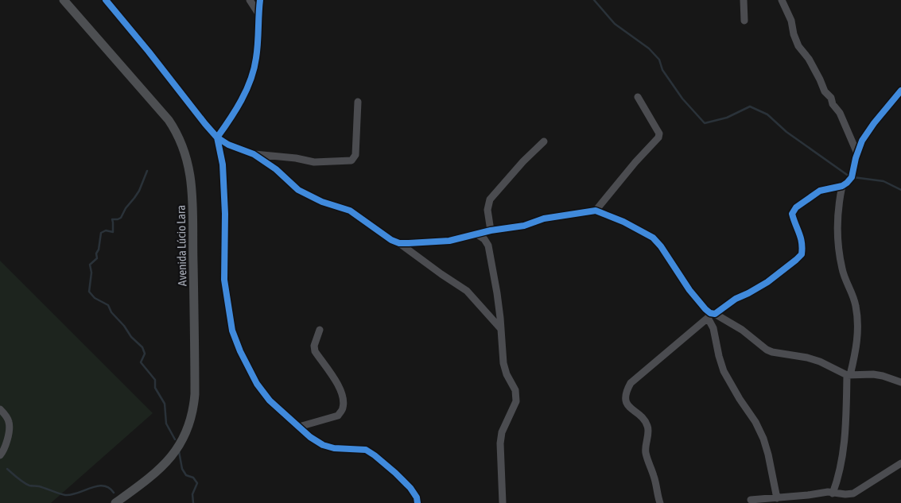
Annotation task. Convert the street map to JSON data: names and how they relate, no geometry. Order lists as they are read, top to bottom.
{
  "streets": {
    "main road": ["Avenida Lúcio Lara"]
  }
}
